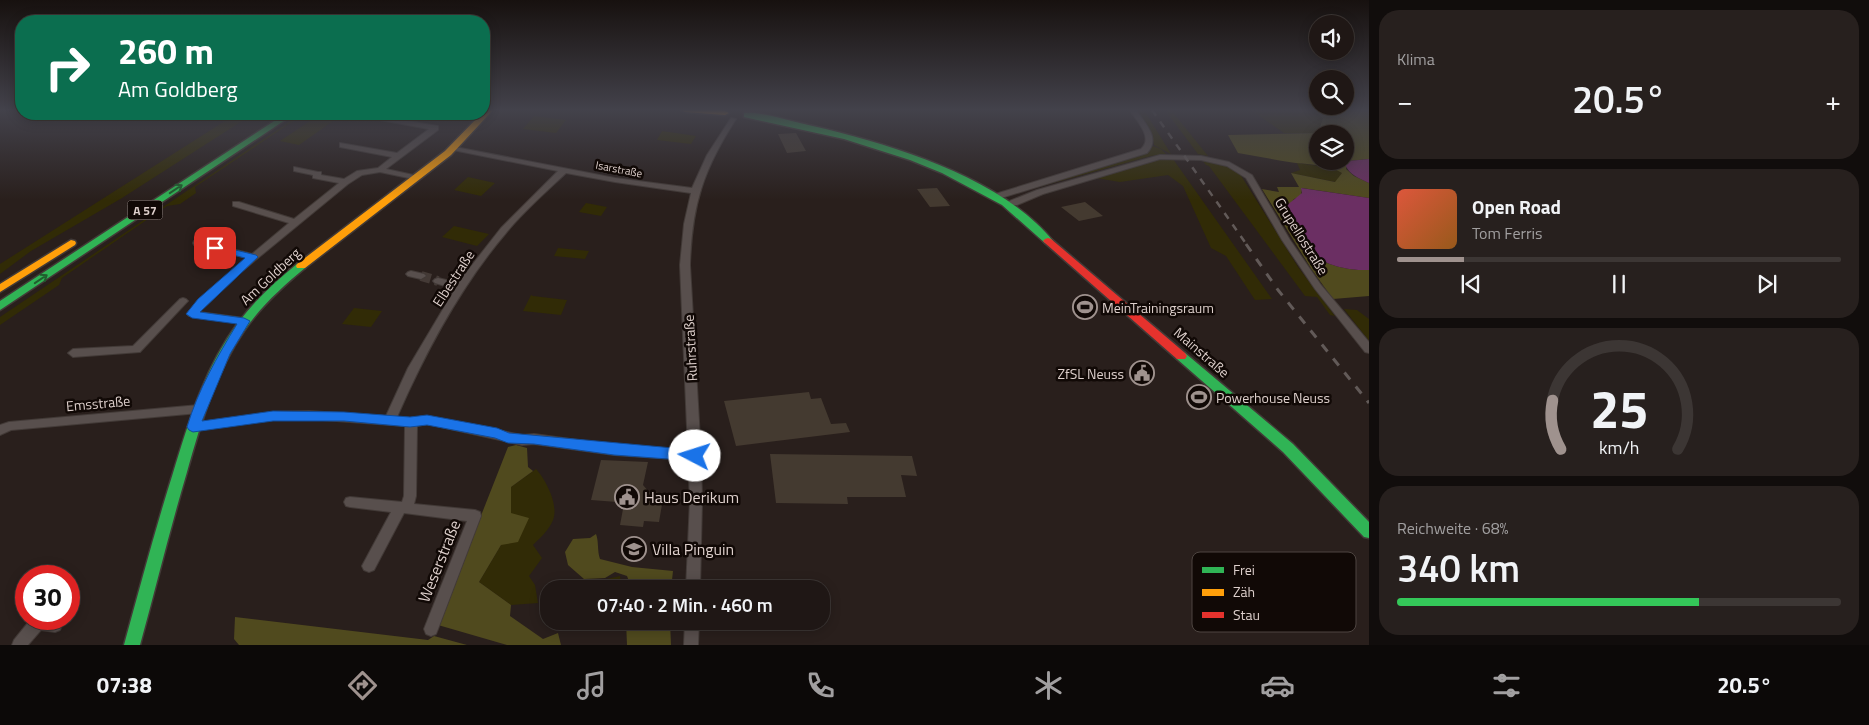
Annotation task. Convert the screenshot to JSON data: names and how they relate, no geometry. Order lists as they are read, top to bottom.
{
  "streets": {
    "main road": ["A 57", "Am Goldberg", "Mainstraße"],
    "street": [
      "Isarstraße",
      "Grupellostraße",
      "Elbestraße",
      "Ruhrstraße",
      "Emsstraße",
      "Weserstraße"
    ]
  },
  "crossings": [
    ["Isarstraße", "Am Goldberg"],
    ["Isarstraße", "Elbestraße"],
    ["Isarstraße", "Ruhrstraße"],
    ["Am Goldberg", "Emsstraße"]
  ],
  "places": {
    "sports": ["MeinTrainingsraum", "Powerhouse Neuss"],
    "public building": ["ZfSL Neuss", "Haus Derikum"],
    "school or university": ["Villa Pinguin"]
  },
  "legend": ["Frei", "Zäh", "Stau"],
  "page": {
    "tile": [
      "Klima",
      ["Reichweite · 68%", "340 km"]
    ],
    "turn": ["260 m", "Am Goldberg"],
    "heat": ["−", "20.5°", "+"],
    "song": ["Open Road", "Tom Ferris"],
    "limit": "30",
    "trip": "07:40 · 2 Min. · 460 m",
    "tabs": ["07:38", "20.5°"],
    "gauge": ["25", "km/h"]
  }
}
